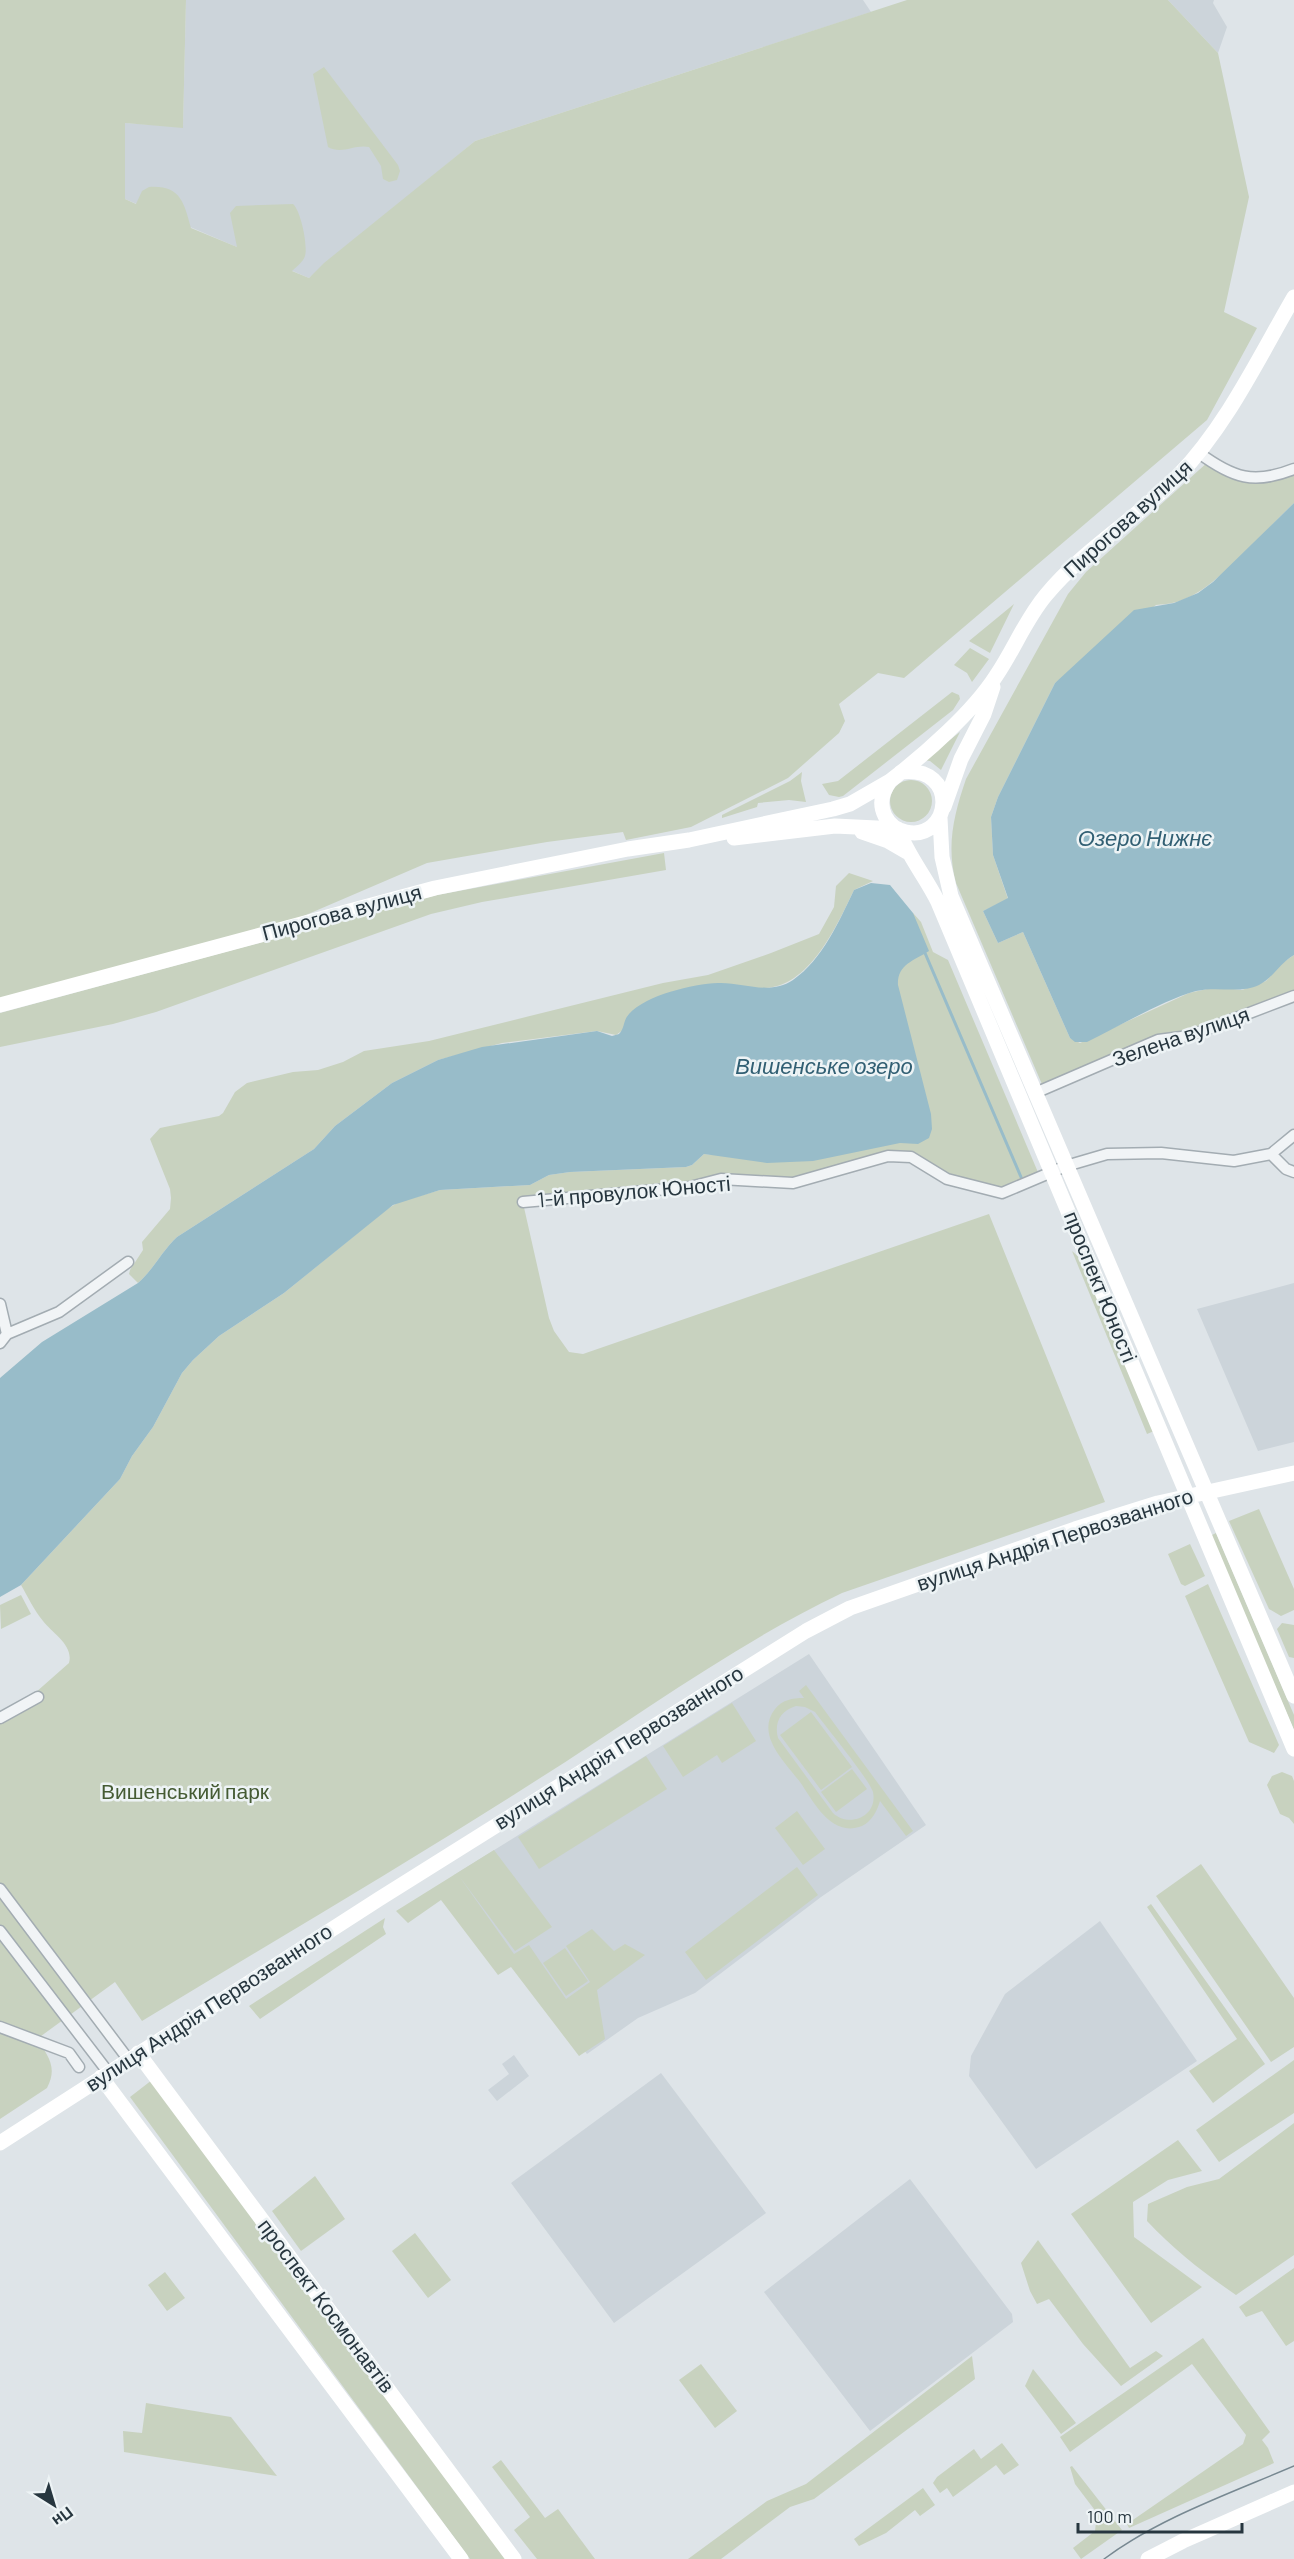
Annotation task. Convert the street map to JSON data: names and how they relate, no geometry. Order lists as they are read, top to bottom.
{
  "streets": {
    "main road": [
      "Пирогова вулиця",
      "проспект Юності",
      "вулиця Андрія Первозванного",
      "проспект Космонавтів"
    ],
    "street": ["Зелена вулиця", "1-й провулок Юності"]
  },
  "crossings": [
    ["Пирогова вулиця", "проспект Юності"],
    ["Зелена вулиця", "проспект Юності"],
    ["1-й провулок Юності", "проспект Юності"],
    ["проспект Юності", "вулиця Андрія Первозванного"],
    ["вулиця Андрія Первозванного", "проспект Космонавтів"]
  ],
  "water": ["Озеро Нижнє", "Вишенське озеро"],
  "parks": ["Вишенський парк"],
  "scale_bar": "100 m",
  "north": "bottom right"
}
